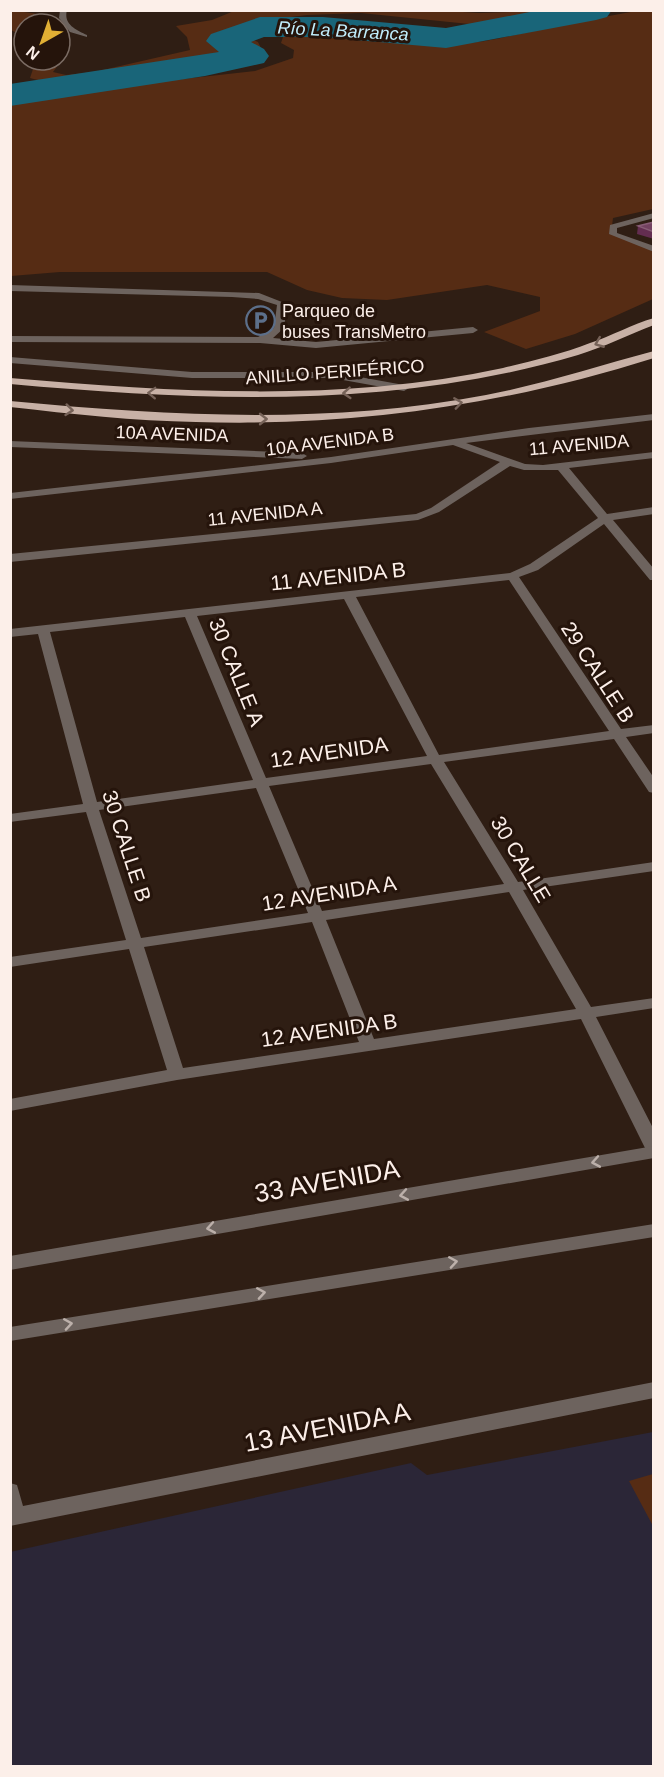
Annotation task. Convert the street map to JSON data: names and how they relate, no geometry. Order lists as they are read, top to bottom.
{
  "streets": {
    "highway": ["ANILLO PERIFÉRICO"],
    "street": [
      "10A AVENIDA",
      "10A AVENIDA B",
      "11 AVENIDA",
      "11 AVENIDA A",
      "11 AVENIDA B",
      "30 CALLE A",
      "29 CALLE B",
      "12 AVENIDA",
      "30 CALLE B",
      "30 CALLE",
      "12 AVENIDA A",
      "12 AVENIDA B",
      "33 AVENIDA",
      "13 AVENIDA A"
    ]
  },
  "crossings": [
    ["10A AVENIDA", "10A AVENIDA B"],
    ["10A AVENIDA B", "11 AVENIDA"],
    ["11 AVENIDA", "11 AVENIDA A"],
    ["11 AVENIDA B", "30 CALLE A"],
    ["11 AVENIDA B", "29 CALLE B"],
    ["11 AVENIDA B", "30 CALLE B"],
    ["11 AVENIDA B", "30 CALLE"],
    ["30 CALLE A", "12 AVENIDA"],
    ["30 CALLE A", "12 AVENIDA A"],
    ["30 CALLE A", "12 AVENIDA B"],
    ["29 CALLE B", "12 AVENIDA"],
    ["12 AVENIDA", "30 CALLE B"],
    ["12 AVENIDA", "30 CALLE"],
    ["30 CALLE B", "12 AVENIDA A"],
    ["30 CALLE B", "12 AVENIDA B"],
    ["30 CALLE", "12 AVENIDA A"],
    ["30 CALLE", "12 AVENIDA B"],
    ["30 CALLE", "33 AVENIDA"]
  ],
  "water": ["Río La Barranca"],
  "places": {
    "parking": ["Parqueo de buses TransMetro"]
  },
  "north": "bottom left"
}
